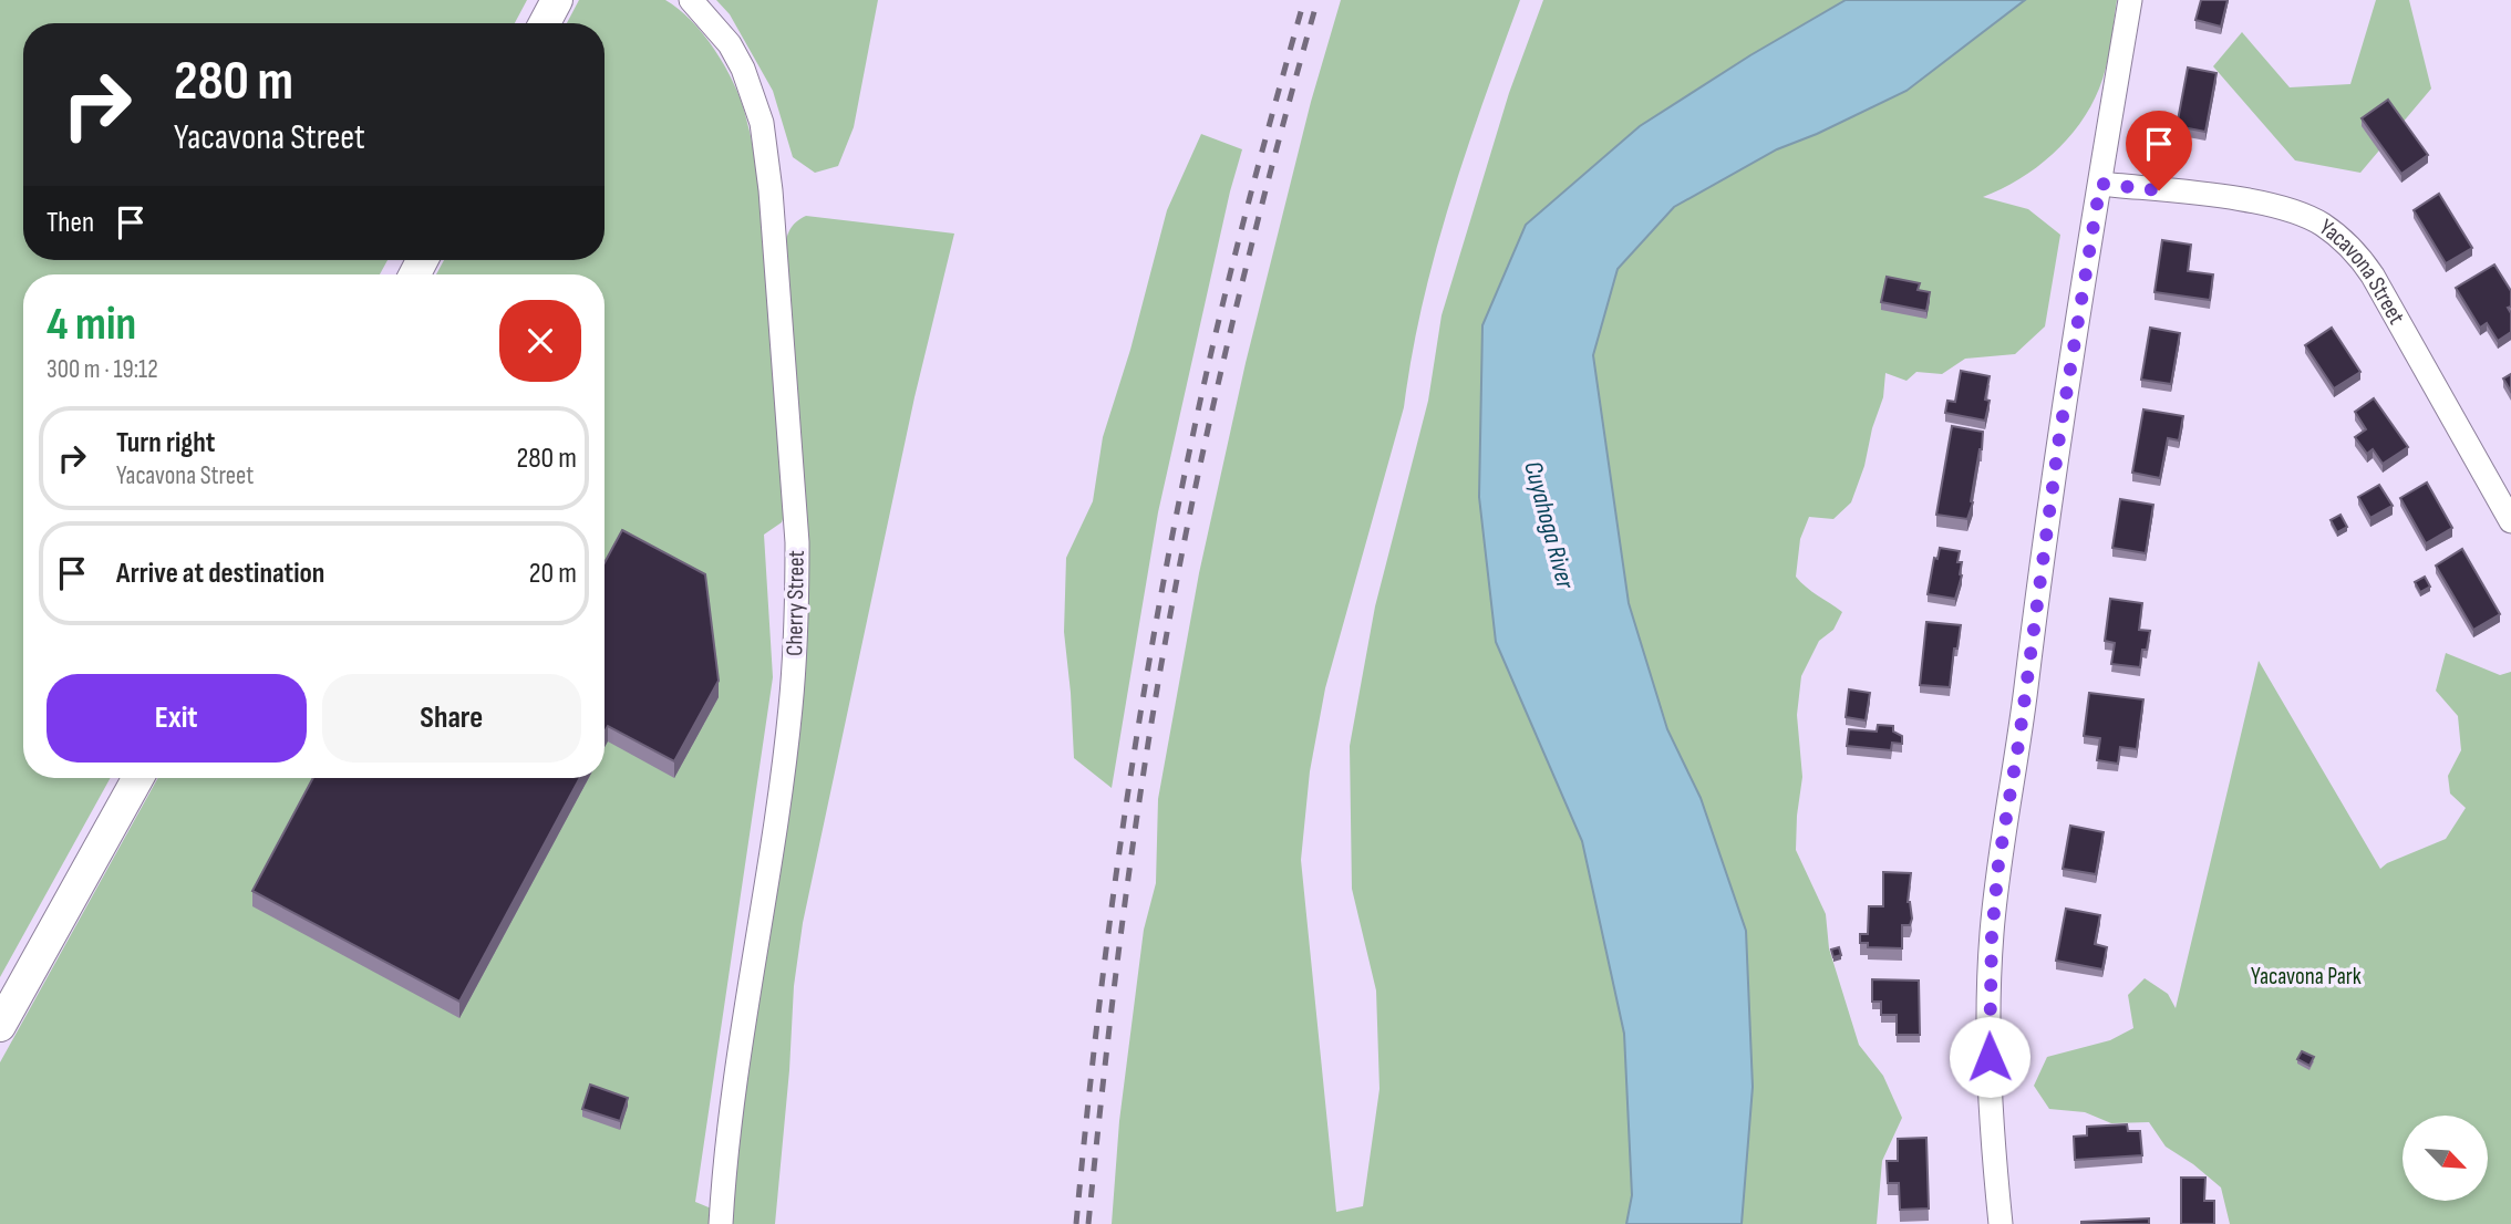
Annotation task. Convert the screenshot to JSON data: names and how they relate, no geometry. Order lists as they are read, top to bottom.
{
  "streets": {
    "street": ["Yacavona Street", "Cherry Street"]
  },
  "water": ["Cuyahoga River"],
  "parks": ["Yacavona Park"],
  "north": "bottom right",
  "page": {
    "turn": ["280 m", "Yacavona Street"],
    "then": "Then",
    "heading": ["4 min", "300 m · 19:12"],
    "list": [
      {
        "name": "Turn right",
        "note": "Yacavona Street",
        "value": "280 m"
      },
      {
        "name": "Arrive at destination",
        "value": "20 m"
      }
    ],
    "buttons": ["Exit", "Share"]
  }
}
